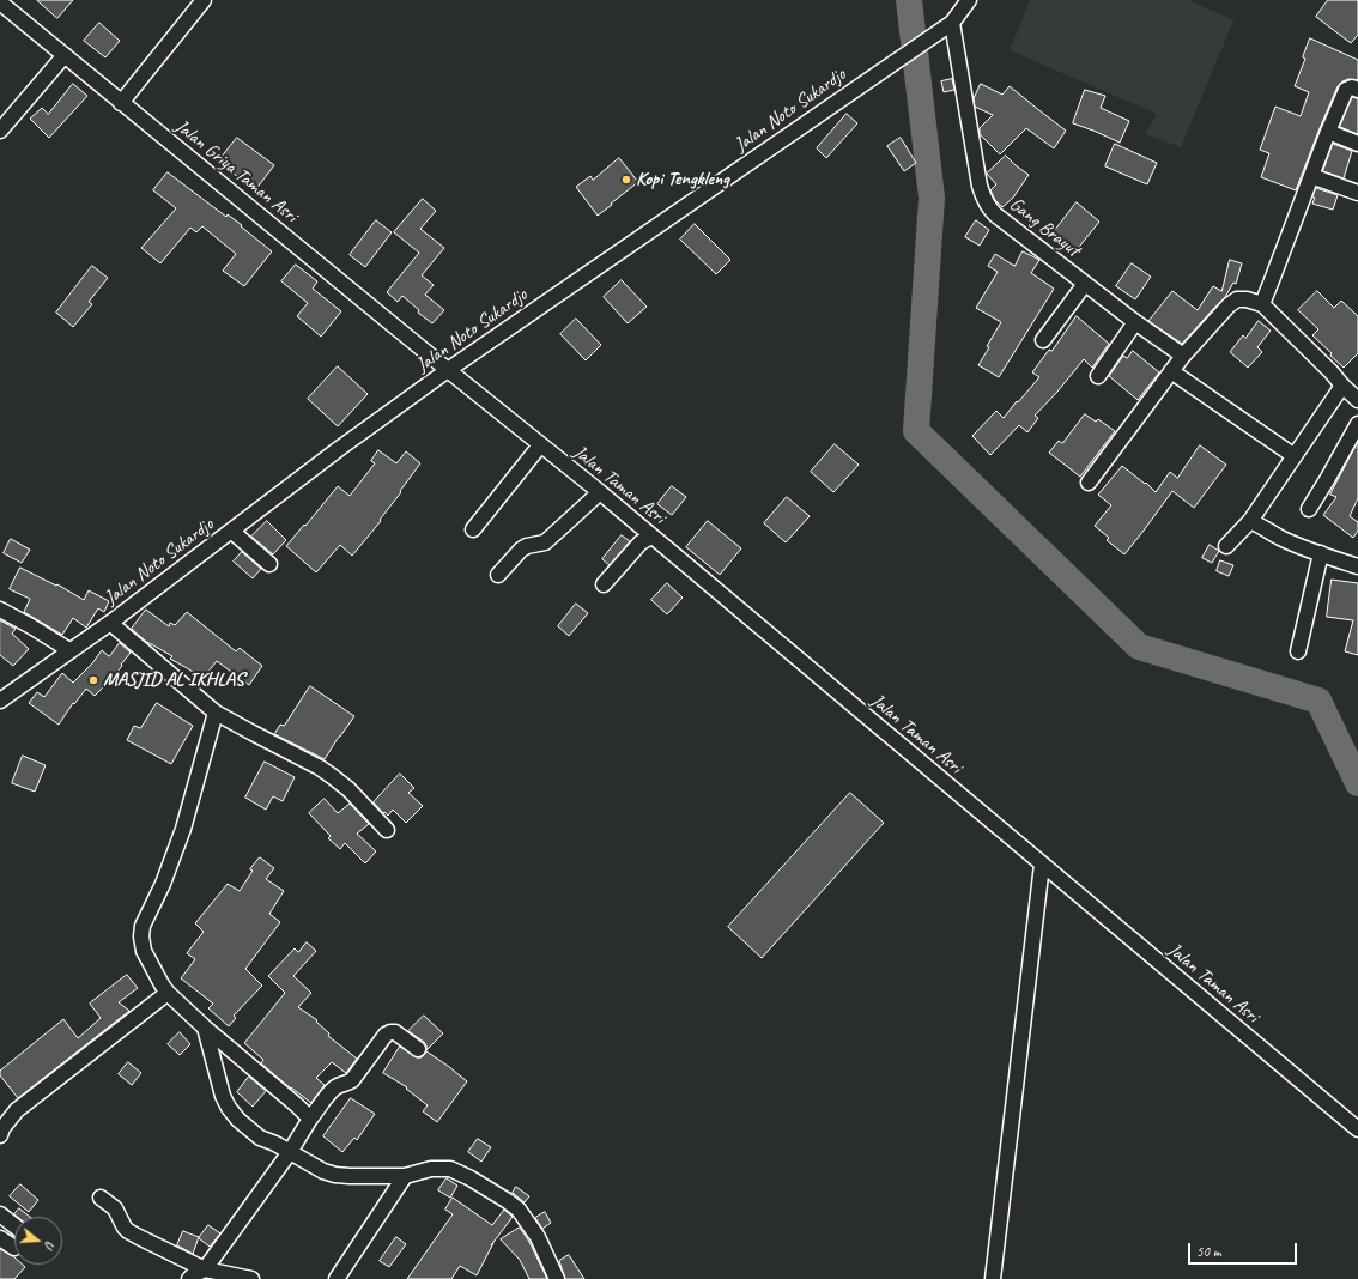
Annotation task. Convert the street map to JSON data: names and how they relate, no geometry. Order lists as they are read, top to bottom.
{
  "streets": {
    "street": [
      "Jalan Noto Sukardjo",
      "Jalan Griya Taman Asri",
      "Gang Brayut",
      "Jalan Taman Asri"
    ]
  },
  "crossings": [
    ["Jalan Noto Sukardjo", "Jalan Griya Taman Asri"],
    ["Jalan Noto Sukardjo", "Gang Brayut"],
    ["Jalan Noto Sukardjo", "Jalan Taman Asri"],
    ["Jalan Griya Taman Asri", "Jalan Taman Asri"]
  ],
  "places": ["Kopi Tengkleng", "MASJID AL IKHLAS"],
  "scale_bar": "50 m",
  "north": "right"
}
